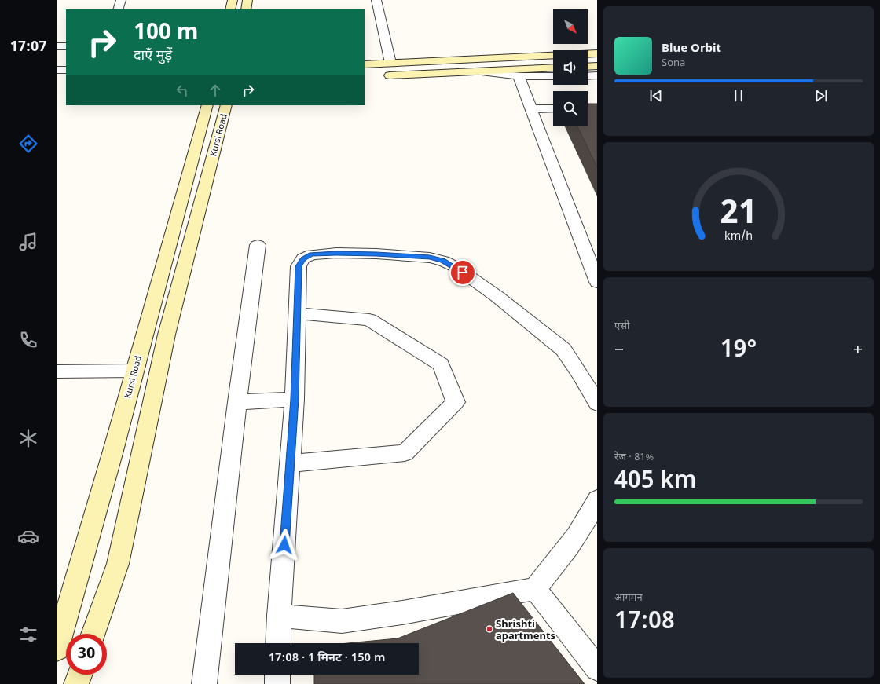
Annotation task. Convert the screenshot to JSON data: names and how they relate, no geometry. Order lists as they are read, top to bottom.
{
  "streets": {
    "main road": ["Kursi Road"]
  },
  "places": ["Shrishti apartments"],
  "north": "bottom right",
  "page": {
    "tabs": "17:07",
    "turn": ["100 m", "दाएँ मुड़ें"],
    "song": ["Blue Orbit", "Sona"],
    "tile": [
      "एसी",
      ["रेंज · 81%", "405 km"],
      ["आगमन", "17:08"]
    ],
    "heat": ["−", "19°", "+"],
    "limit": "30",
    "trip": "17:08 · 1 मिनट · 150 m",
    "gauge": ["21", "km/h"]
  }
}
